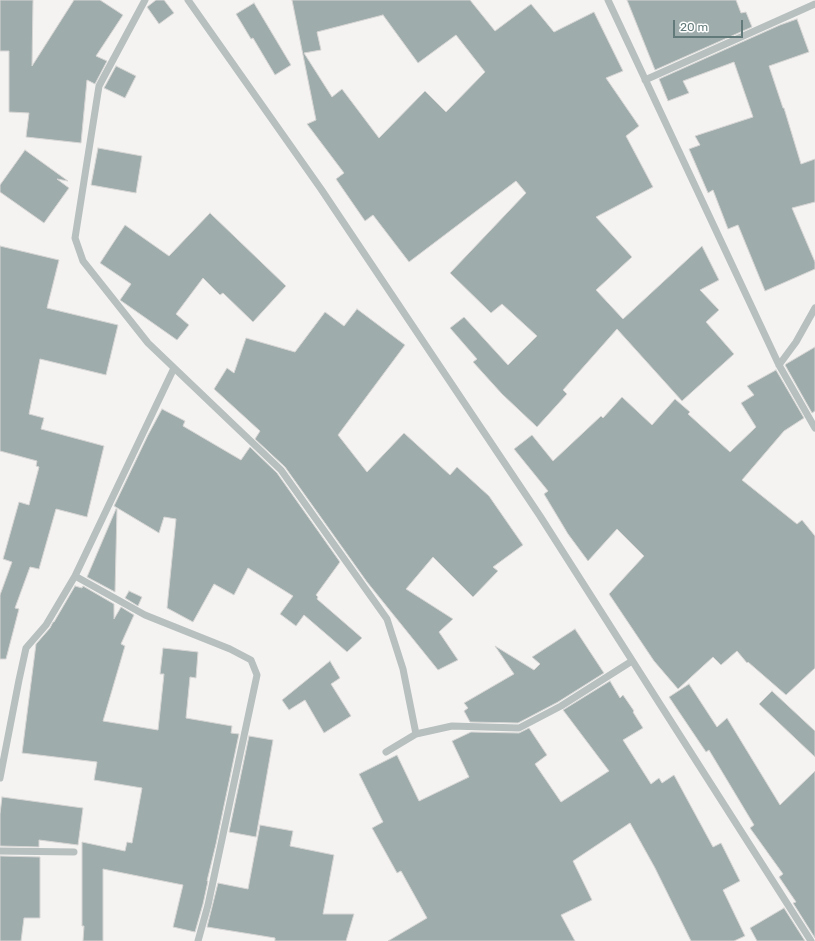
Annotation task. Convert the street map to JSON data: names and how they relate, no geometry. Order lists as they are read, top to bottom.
{
  "scale_bar": "20 m"
}
